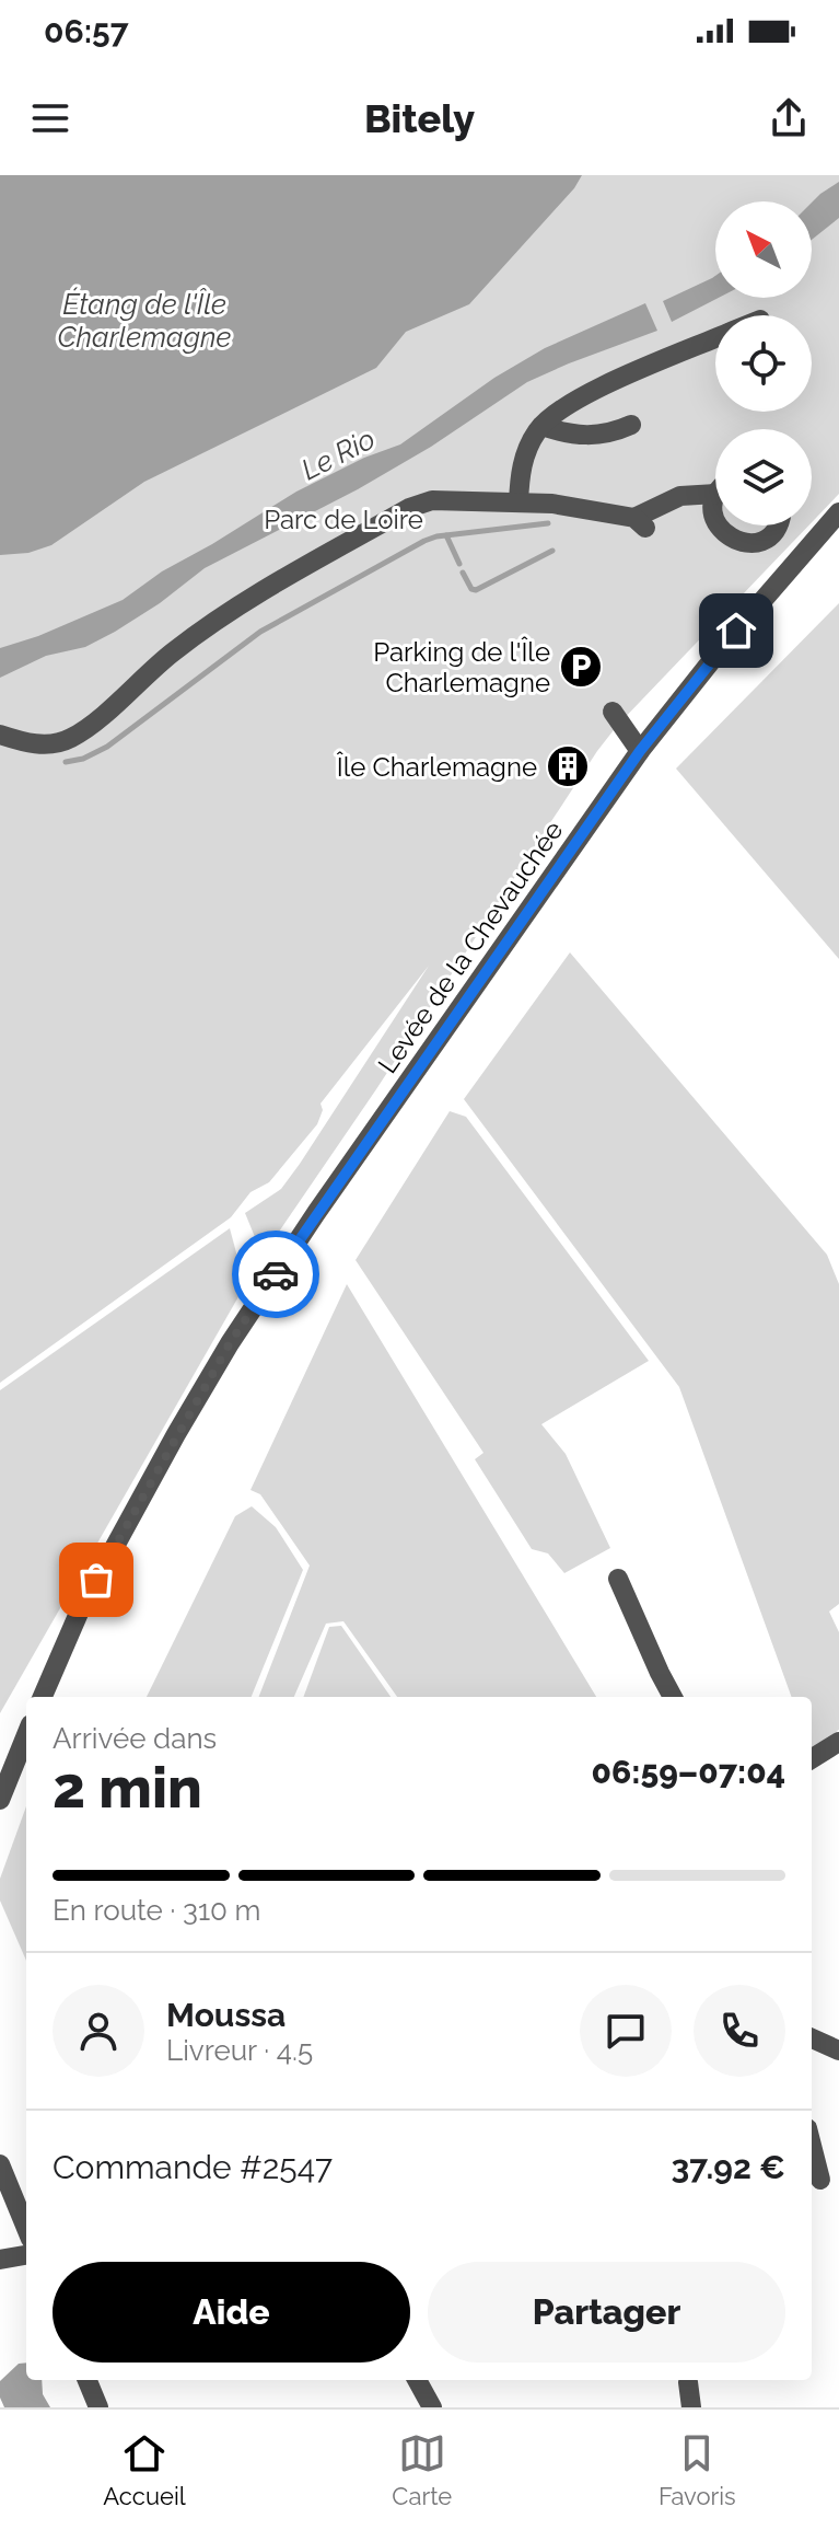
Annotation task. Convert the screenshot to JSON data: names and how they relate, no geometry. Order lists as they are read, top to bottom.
{
  "streets": {
    "street": ["Levée de la Chevauchée"]
  },
  "water": ["Étang de l'Île Charlemagne", "Le Rio"],
  "parks": ["Parc de Loire"],
  "places": {
    "parking": ["Parking de l'Île Charlemagne"],
    "building": ["Île Charlemagne"]
  },
  "north": "top left",
  "page": {
    "status": "06:57",
    "header": "Bitely",
    "heading": ["2 min", "Arrivée dans", "06:59–07:04"],
    "panel": [
      "Moussa",
      "Livreur · 4.5",
      "Commande #2547",
      "37.92 €"
    ],
    "bar": "En route · 310 m",
    "buttons": ["Aide", "Partager"],
    "tabs": ["Accueil", "Carte", "Favoris"]
  }
}
